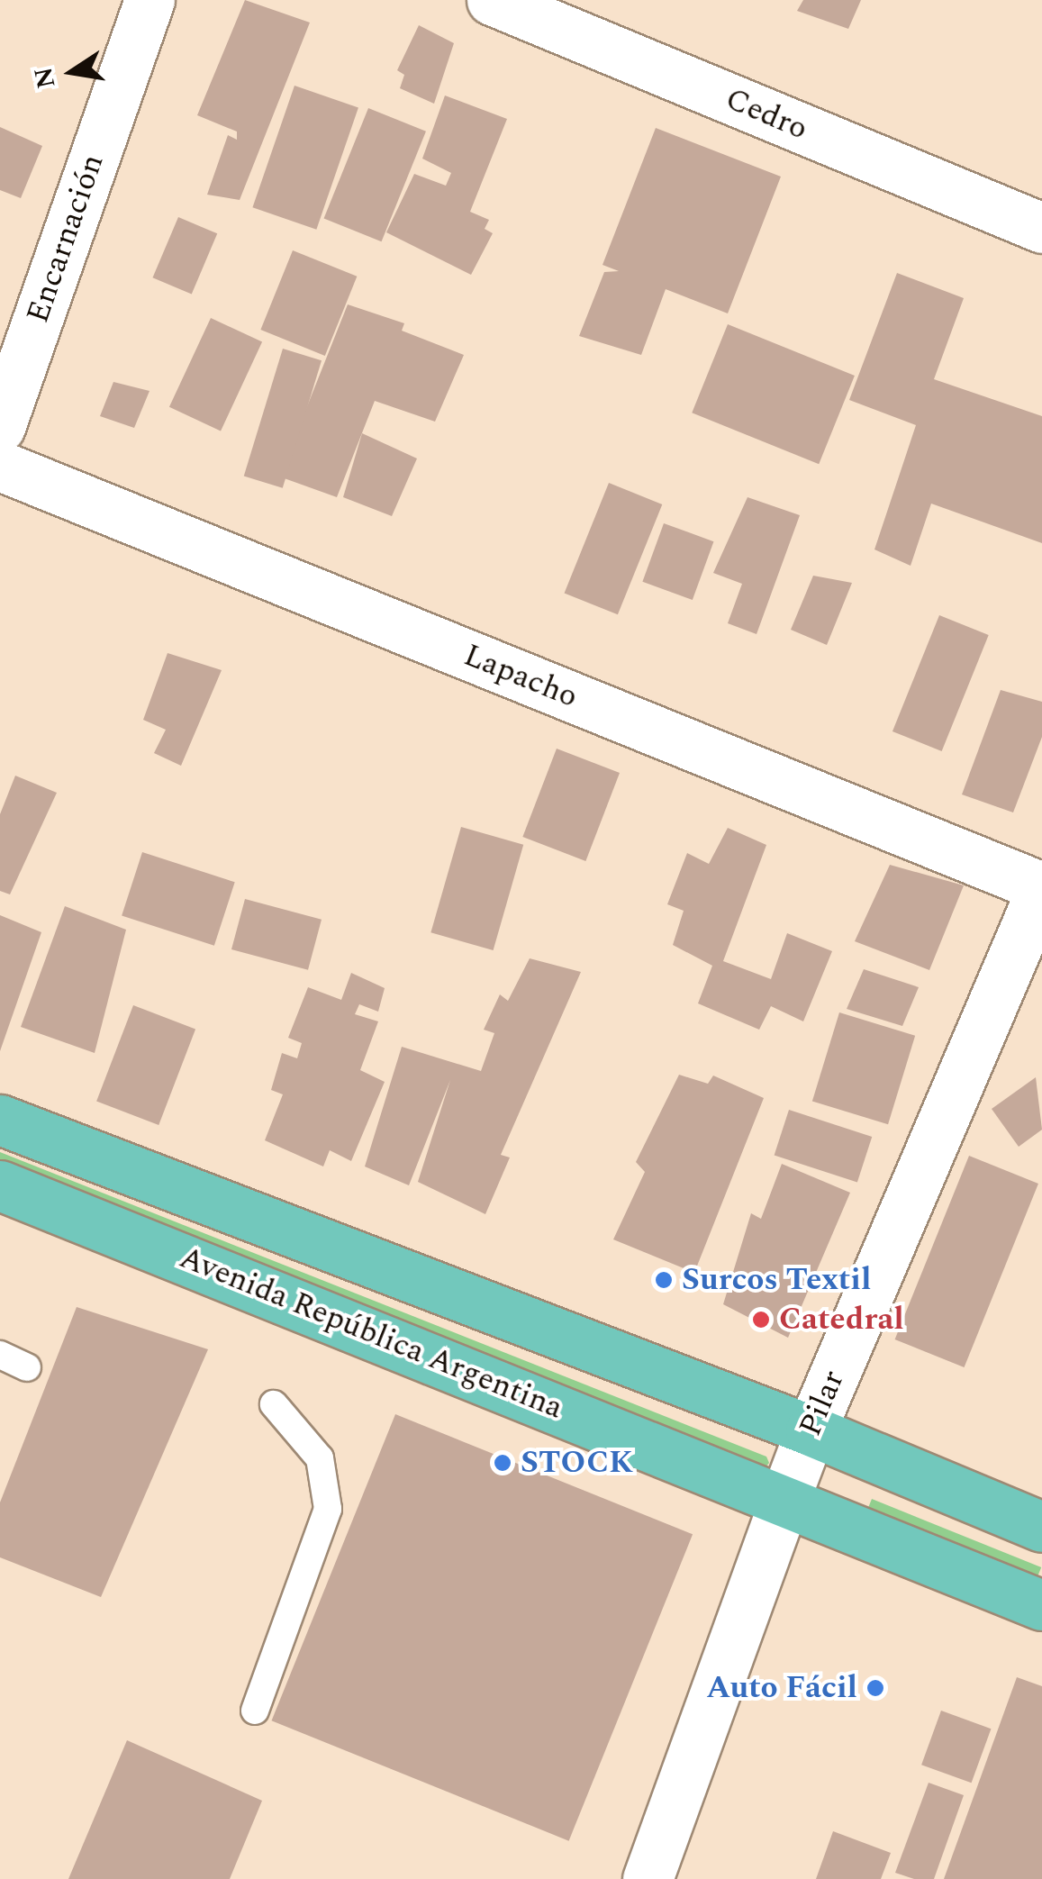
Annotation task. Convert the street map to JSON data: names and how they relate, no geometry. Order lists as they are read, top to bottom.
{
  "streets": {
    "highway": ["Avenida República Argentina"],
    "street": [
      "Cedro",
      "Encarnación",
      "Lapacho",
      "Pilar"
    ]
  },
  "crossings": [
    ["Lapacho", "Pilar"],
    ["Avenida República Argentina", "Pilar"]
  ],
  "places": [
    "Surcos Textil",
    "Catedral",
    "STOCK",
    "Auto Fácil"
  ],
  "north": "left"
}
